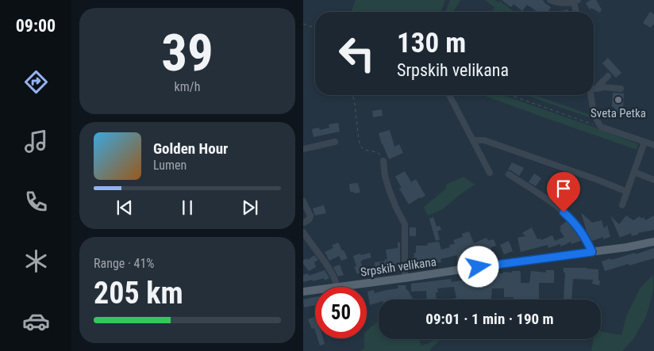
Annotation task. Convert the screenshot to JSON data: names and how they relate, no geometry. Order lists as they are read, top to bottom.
{
  "streets": {
    "main road": ["Srpskih velikana"]
  },
  "places": ["Sveta Petka"],
  "page": {
    "tabs": "09:00",
    "tile": [
      ["39", "km/h"],
      ["Range · 41%", "205 km"]
    ],
    "turn": ["130 m", "Srpskih velikana"],
    "song": ["Golden Hour", "Lumen"],
    "limit": "50",
    "trip": "09:01 · 1 min · 190 m"
  }
}
